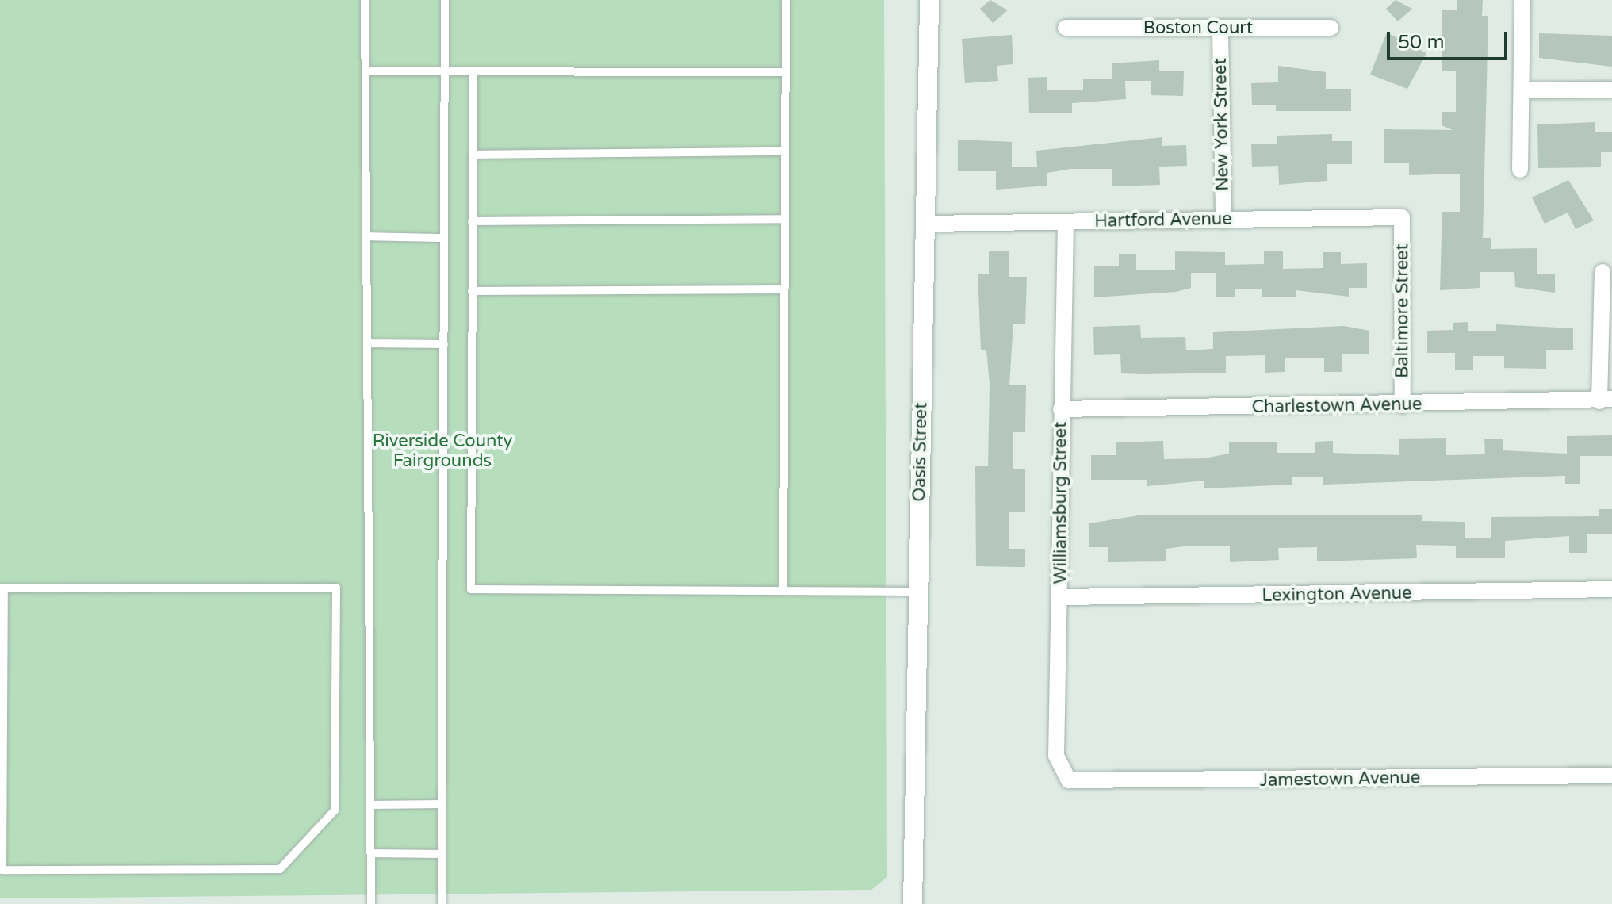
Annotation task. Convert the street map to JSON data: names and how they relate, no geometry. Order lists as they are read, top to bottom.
{
  "streets": {
    "street": [
      "Boston Court",
      "New York Street",
      "Hartford Avenue",
      "Baltimore Street",
      "Charlestown Avenue",
      "Oasis Street",
      "Williamsburg Street",
      "Lexington Avenue",
      "Jamestown Avenue"
    ]
  },
  "crossings": [
    ["Boston Court", "New York Street"],
    ["New York Street", "Hartford Avenue"],
    ["Hartford Avenue", "Baltimore Street"],
    ["Hartford Avenue", "Oasis Street"],
    ["Hartford Avenue", "Williamsburg Street"],
    ["Baltimore Street", "Charlestown Avenue"],
    ["Charlestown Avenue", "Williamsburg Street"],
    ["Williamsburg Street", "Lexington Avenue"],
    ["Williamsburg Street", "Jamestown Avenue"]
  ],
  "parks": ["Riverside County Fairgrounds"],
  "scale_bar": "50 m"
}
